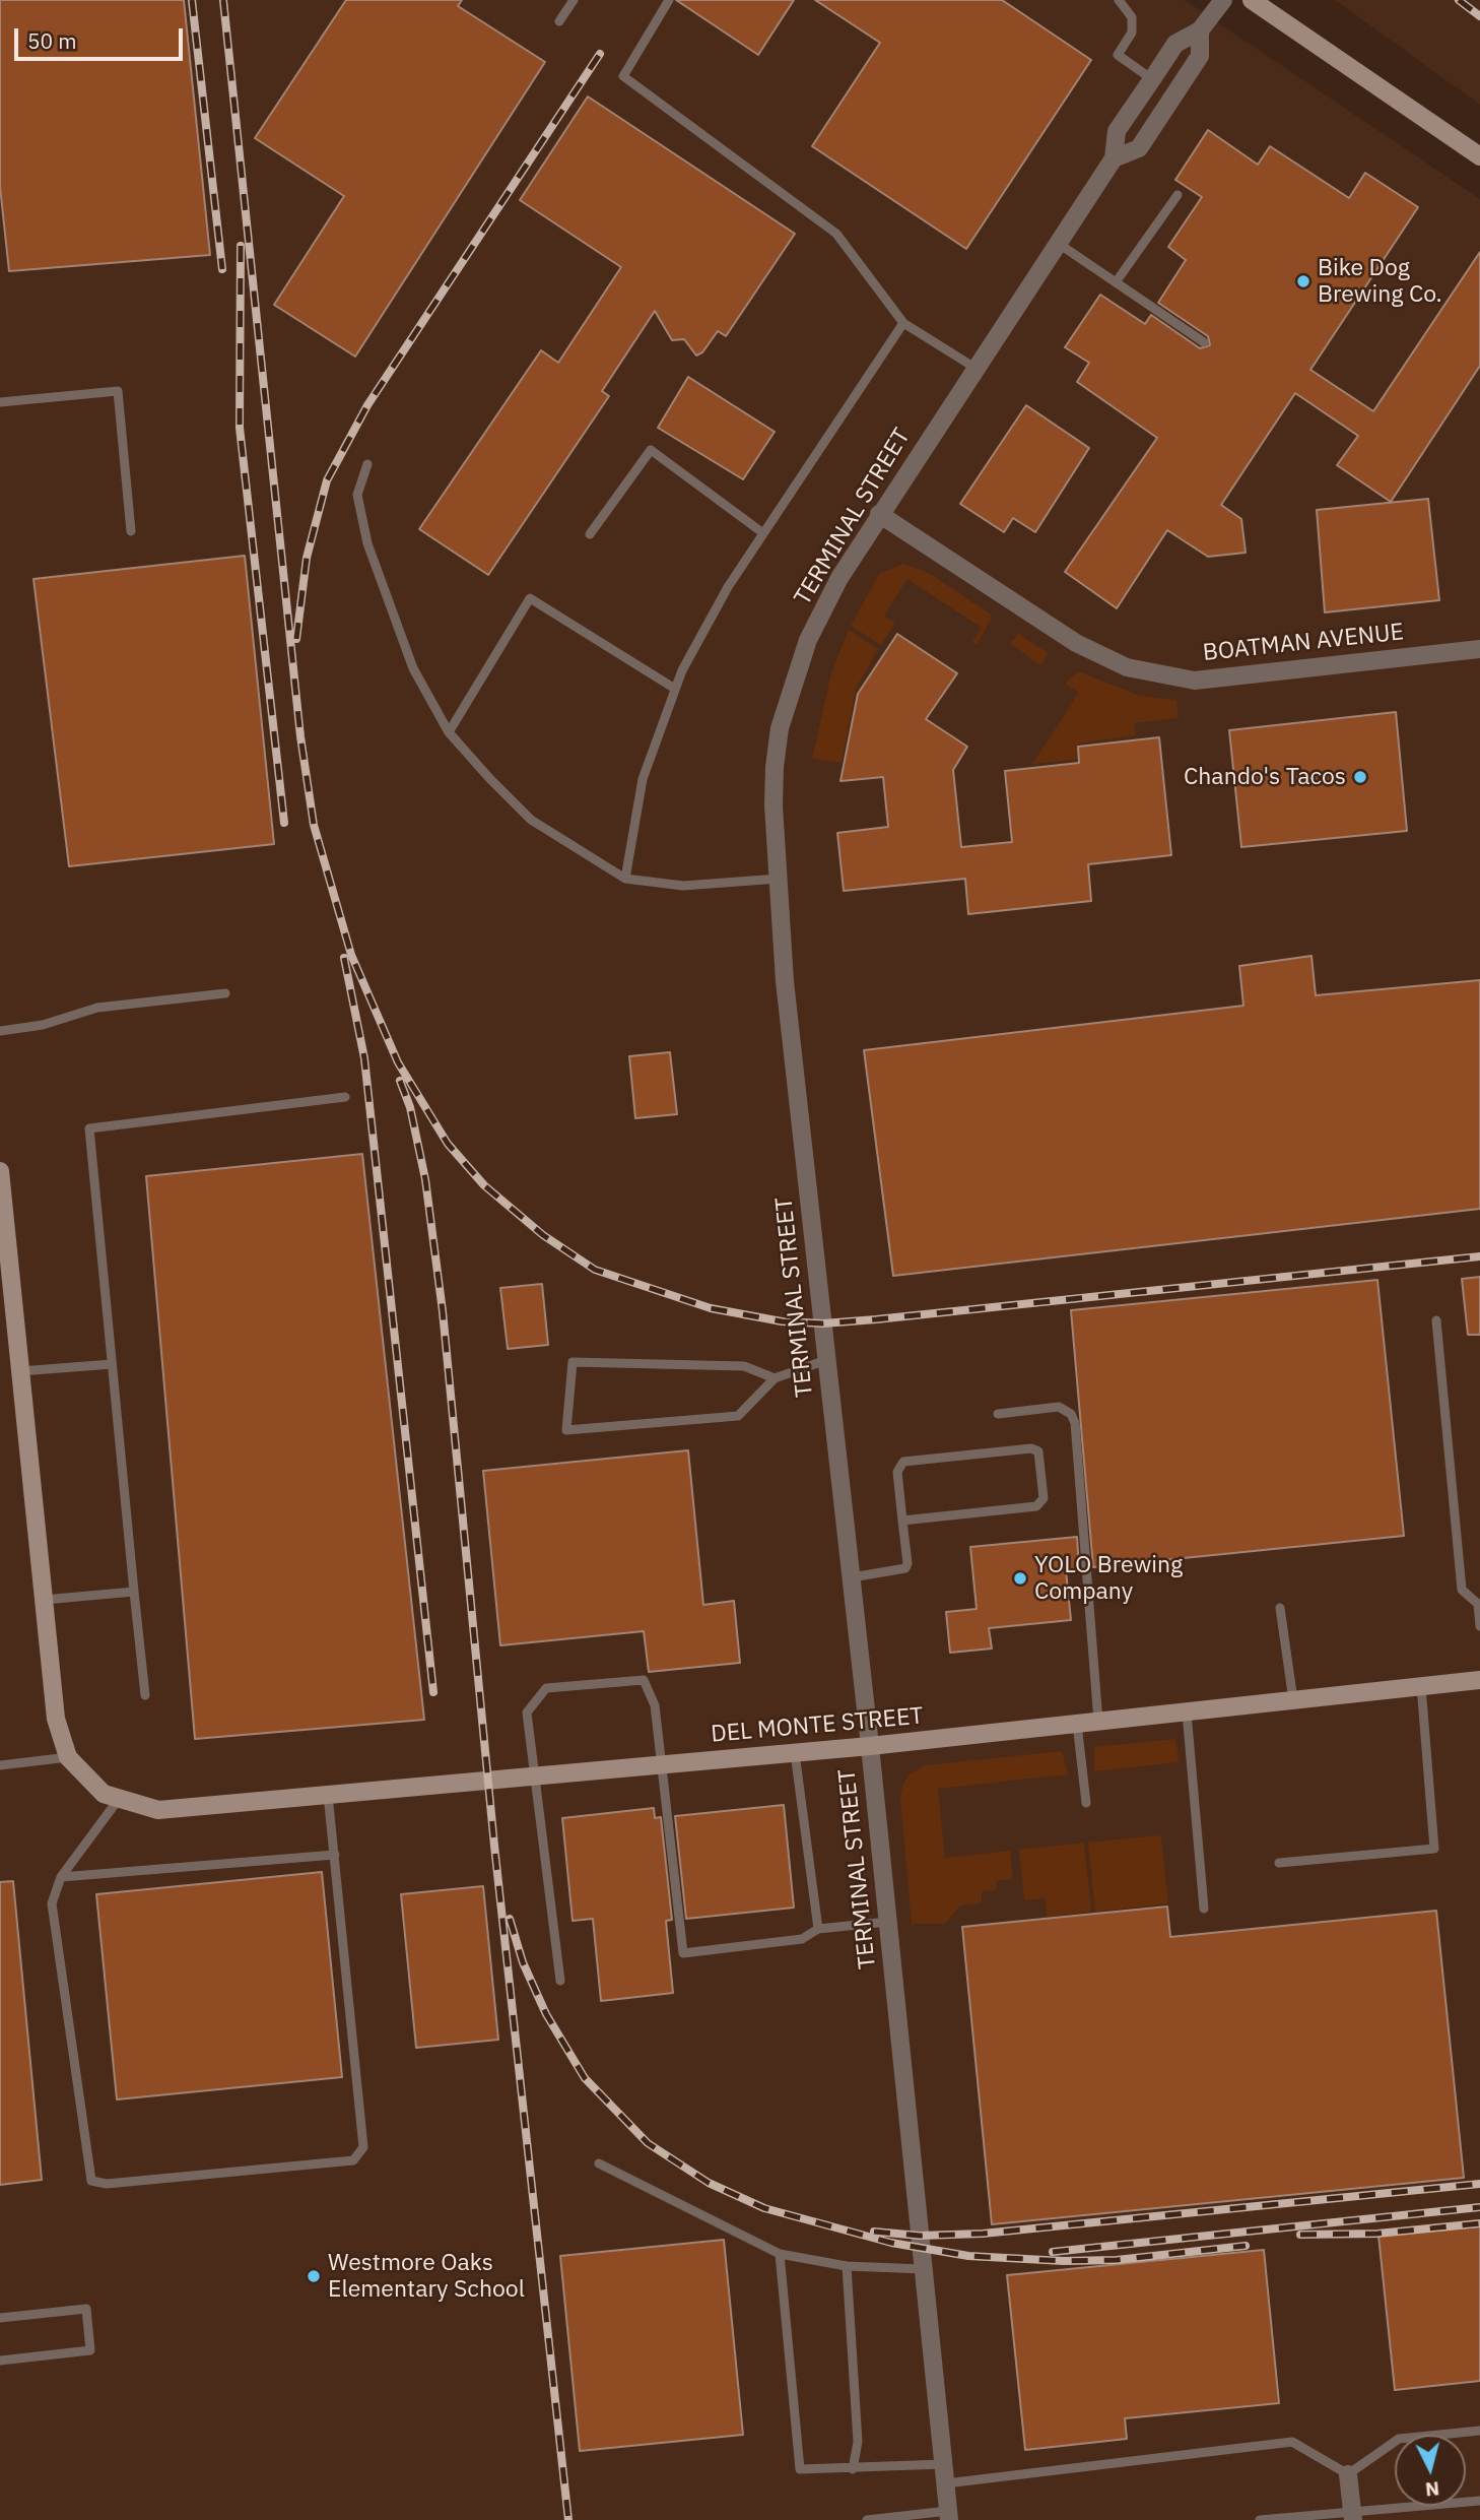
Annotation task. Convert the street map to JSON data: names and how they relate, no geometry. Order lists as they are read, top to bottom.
{
  "streets": {
    "street": ["TERMINAL STREET", "BOATMAN AVENUE", "DEL MONTE STREET"]
  },
  "crossings": [
    ["TERMINAL STREET", "BOATMAN AVENUE"],
    ["TERMINAL STREET", "DEL MONTE STREET"]
  ],
  "places": [
    "Bike Dog Brewing Co.",
    "Chando's Tacos",
    "YOLO Brewing Company",
    "Westmore Oaks Elementary School"
  ],
  "scale_bar": "50 m",
  "north": "bottom"
}
